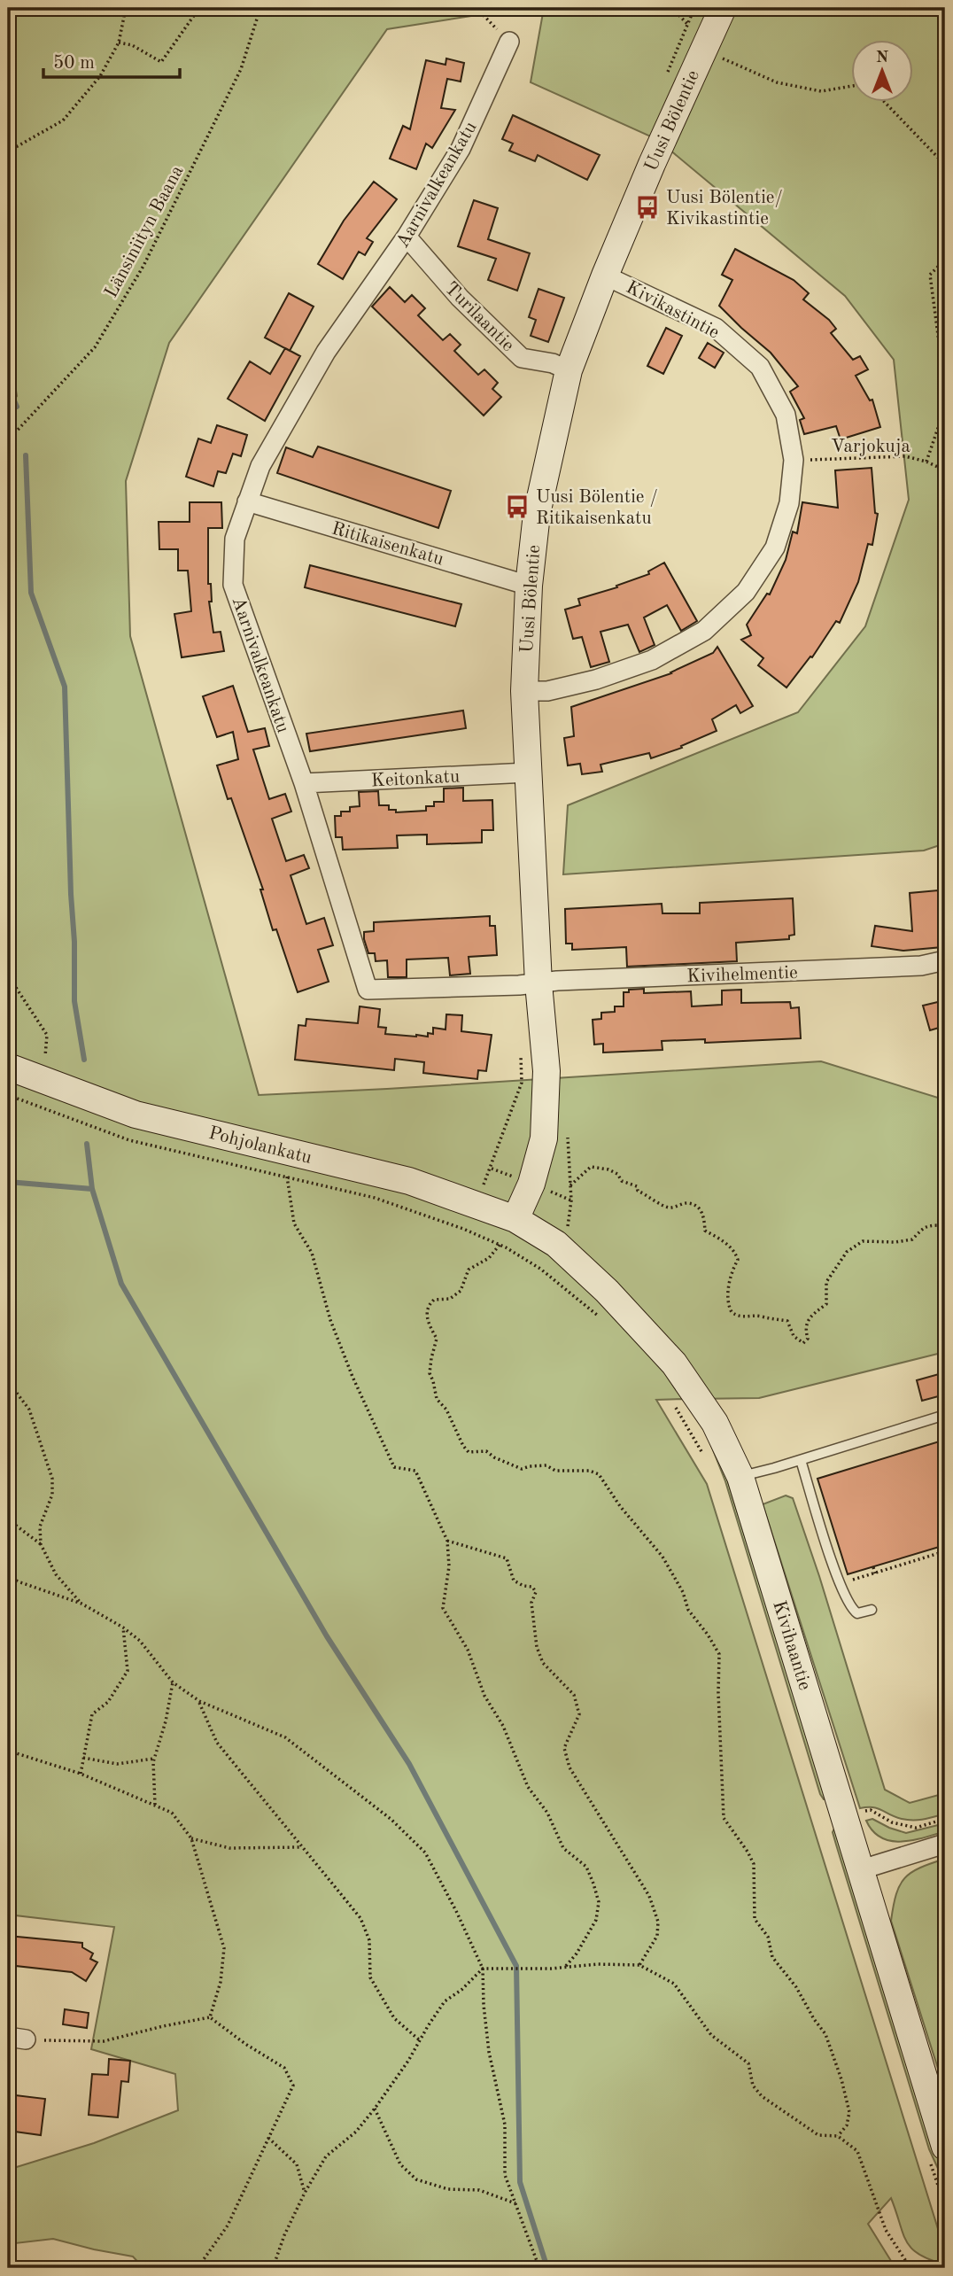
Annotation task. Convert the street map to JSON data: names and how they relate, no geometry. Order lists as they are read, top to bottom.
{
  "streets": {
    "main road": ["Uusi Bölentie", "Pohjolankatu", "Kivihaantie"],
    "street": [
      "Aarnivalkeankatu",
      "Kivikastintie",
      "Turilaantie",
      "Ritikaisenkatu",
      "Keitonkatu",
      "Kivihelmentie"
    ],
    "path": ["Länsiniityn Baana", "Varjokuja"]
  },
  "crossings": [
    ["Uusi Bölentie", "Aarnivalkeankatu"],
    ["Uusi Bölentie", "Kivikastintie"],
    ["Uusi Bölentie", "Turilaantie"],
    ["Uusi Bölentie", "Ritikaisenkatu"],
    ["Uusi Bölentie", "Keitonkatu"],
    ["Uusi Bölentie", "Kivihelmentie"],
    ["Uusi Bölentie", "Pohjolankatu"],
    ["Uusi Bölentie", "Kivihaantie"],
    ["Aarnivalkeankatu", "Turilaantie"],
    ["Aarnivalkeankatu", "Ritikaisenkatu"],
    ["Aarnivalkeankatu", "Keitonkatu"],
    ["Aarnivalkeankatu", "Kivihelmentie"],
    ["Kivikastintie", "Varjokuja"],
    ["Pohjolankatu", "Kivihaantie"]
  ],
  "places": {
    "bus stop": ["Uusi Bölentie/ Kivikastintie", "Uusi Bölentie / Ritikaisenkatu"]
  },
  "scale_bar": "50 m",
  "north": "top"
}
